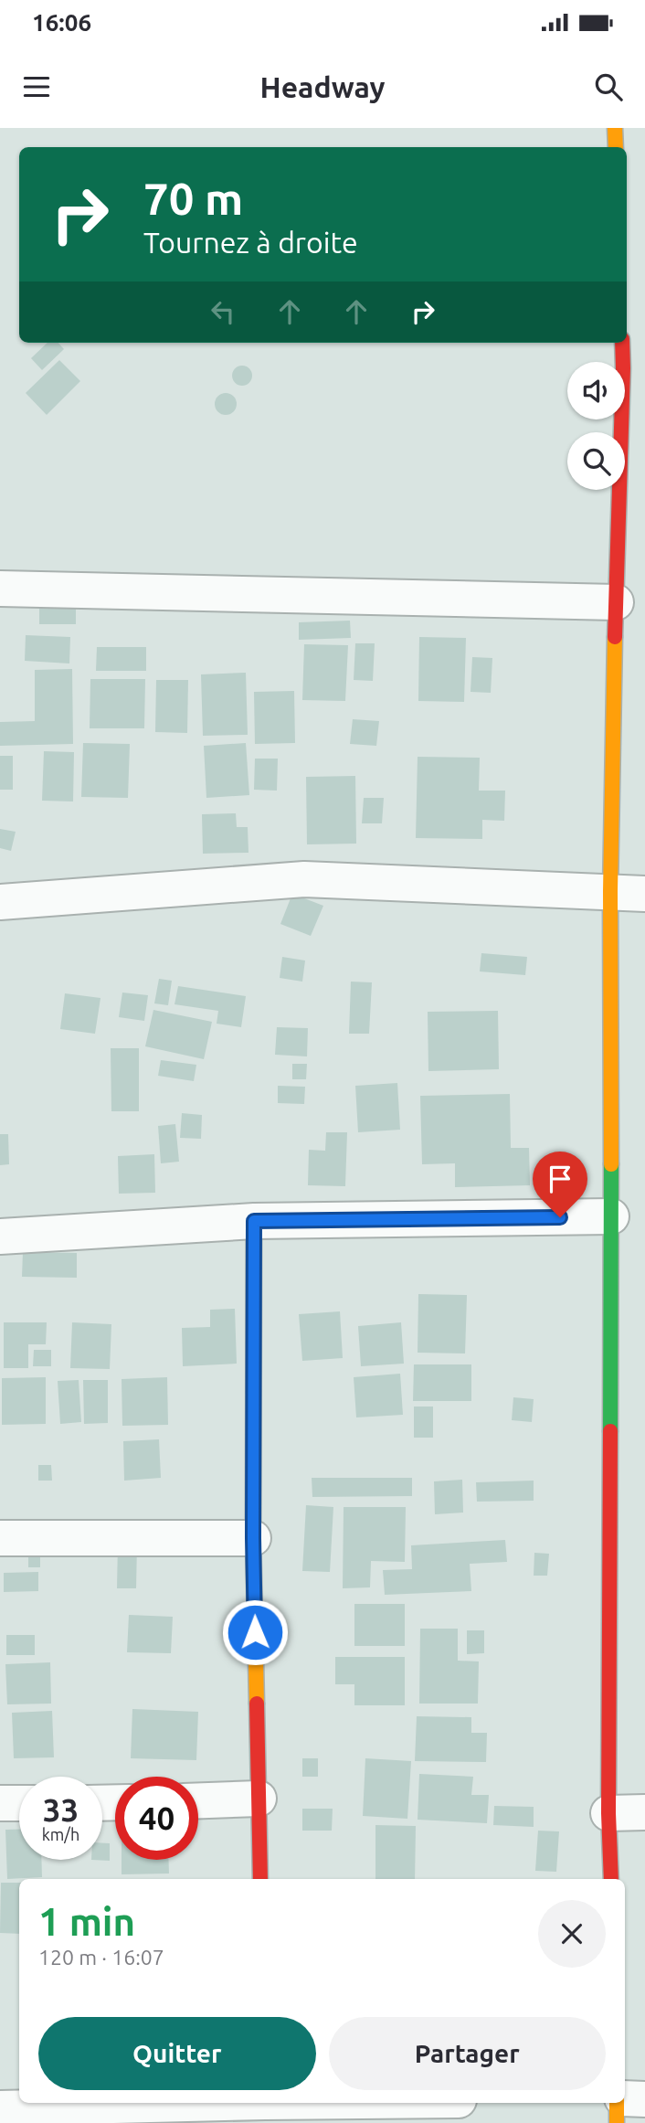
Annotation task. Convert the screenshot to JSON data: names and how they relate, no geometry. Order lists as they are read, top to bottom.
{
  "page": {
    "status": "16:06",
    "header": "Headway",
    "turn": ["70 m", "Tournez à droite"],
    "speed": "33 km/h",
    "limit": "40",
    "heading": ["1 min", "120 m · 16:07"],
    "buttons": ["Quitter", "Partager"]
  }
}
